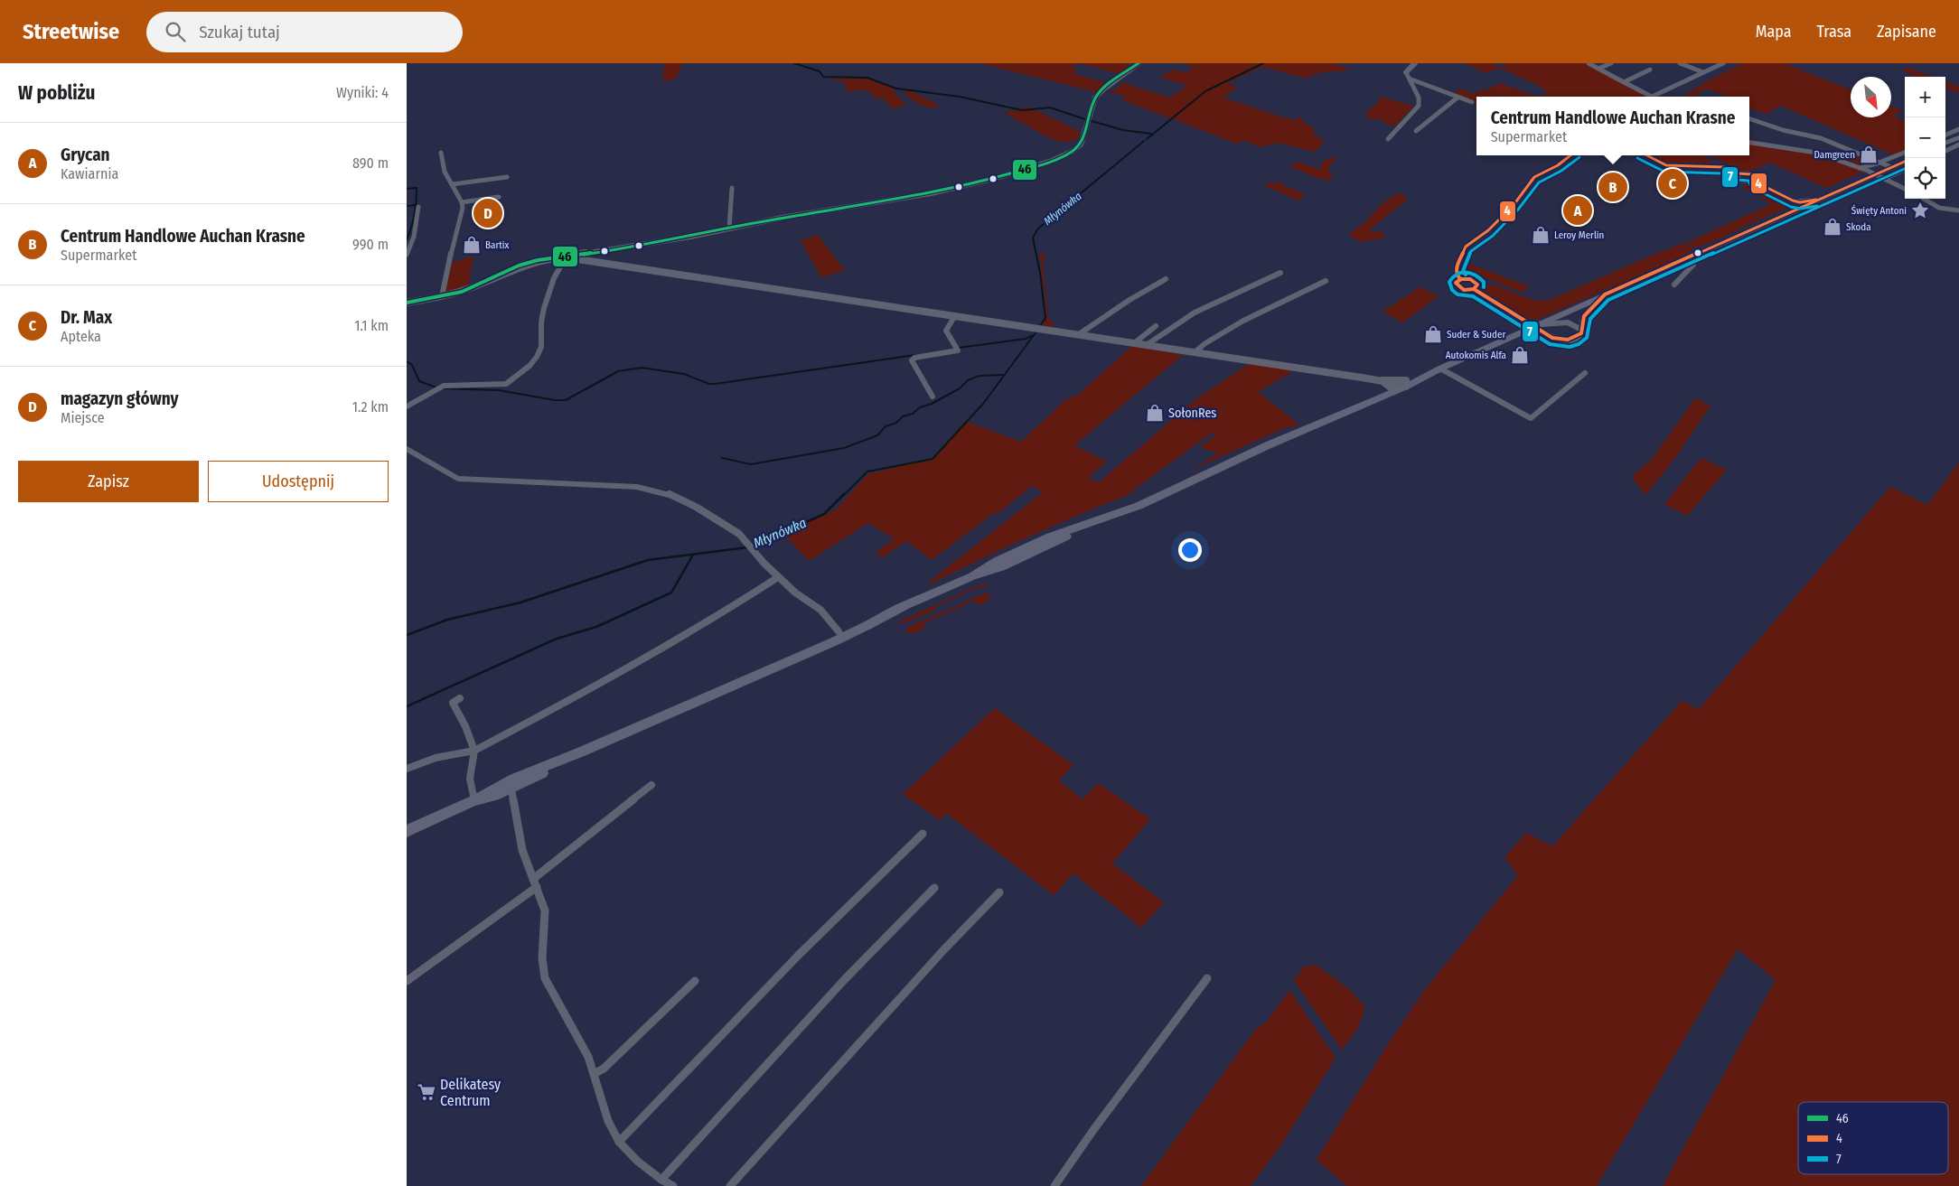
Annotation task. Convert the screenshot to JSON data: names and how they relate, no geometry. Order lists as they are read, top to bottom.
{
  "water": ["Młynówka"],
  "places": {
    "shop": [
      "Damgreen",
      "Skoda",
      "Leroy Merlin",
      "Bartix",
      "Suder & Suder",
      "Autokomis Alfa",
      "SołonRes"
    ],
    "place": ["Święty Antoni"],
    "supermarket": ["Delikatesy Centrum"]
  },
  "lines": ["transit line 46", "transit line 4", "transit line 7"],
  "legend": ["46", "4", "7"],
  "north": "bottom right",
  "page": {
    "header": "Streetwise",
    "search": "Szukaj tutaj",
    "nav": ["Mapa", "Trasa", "Zapisane"],
    "heading": ["W pobliżu", "Wyniki: 4"],
    "map_buttons": ["+", "−"],
    "popup": ["Centrum Handlowe Auchan Krasne", "Supermarket"],
    "list": [
      {
        "mark": "A",
        "name": "Grycan",
        "note": "Kawiarnia",
        "value": "890 m"
      },
      {
        "mark": "B",
        "name": "Centrum Handlowe Auchan Krasne",
        "note": "Supermarket",
        "value": "990 m"
      },
      {
        "mark": "C",
        "name": "Dr. Max",
        "note": "Apteka",
        "value": "1.1 km"
      },
      {
        "mark": "D",
        "name": "magazyn główny",
        "note": "Miejsce",
        "value": "1.2 km"
      }
    ],
    "pins": [
      "C",
      "B",
      "A",
      "D"
    ],
    "buttons": ["Zapisz", "Udostępnij"]
  }
}
